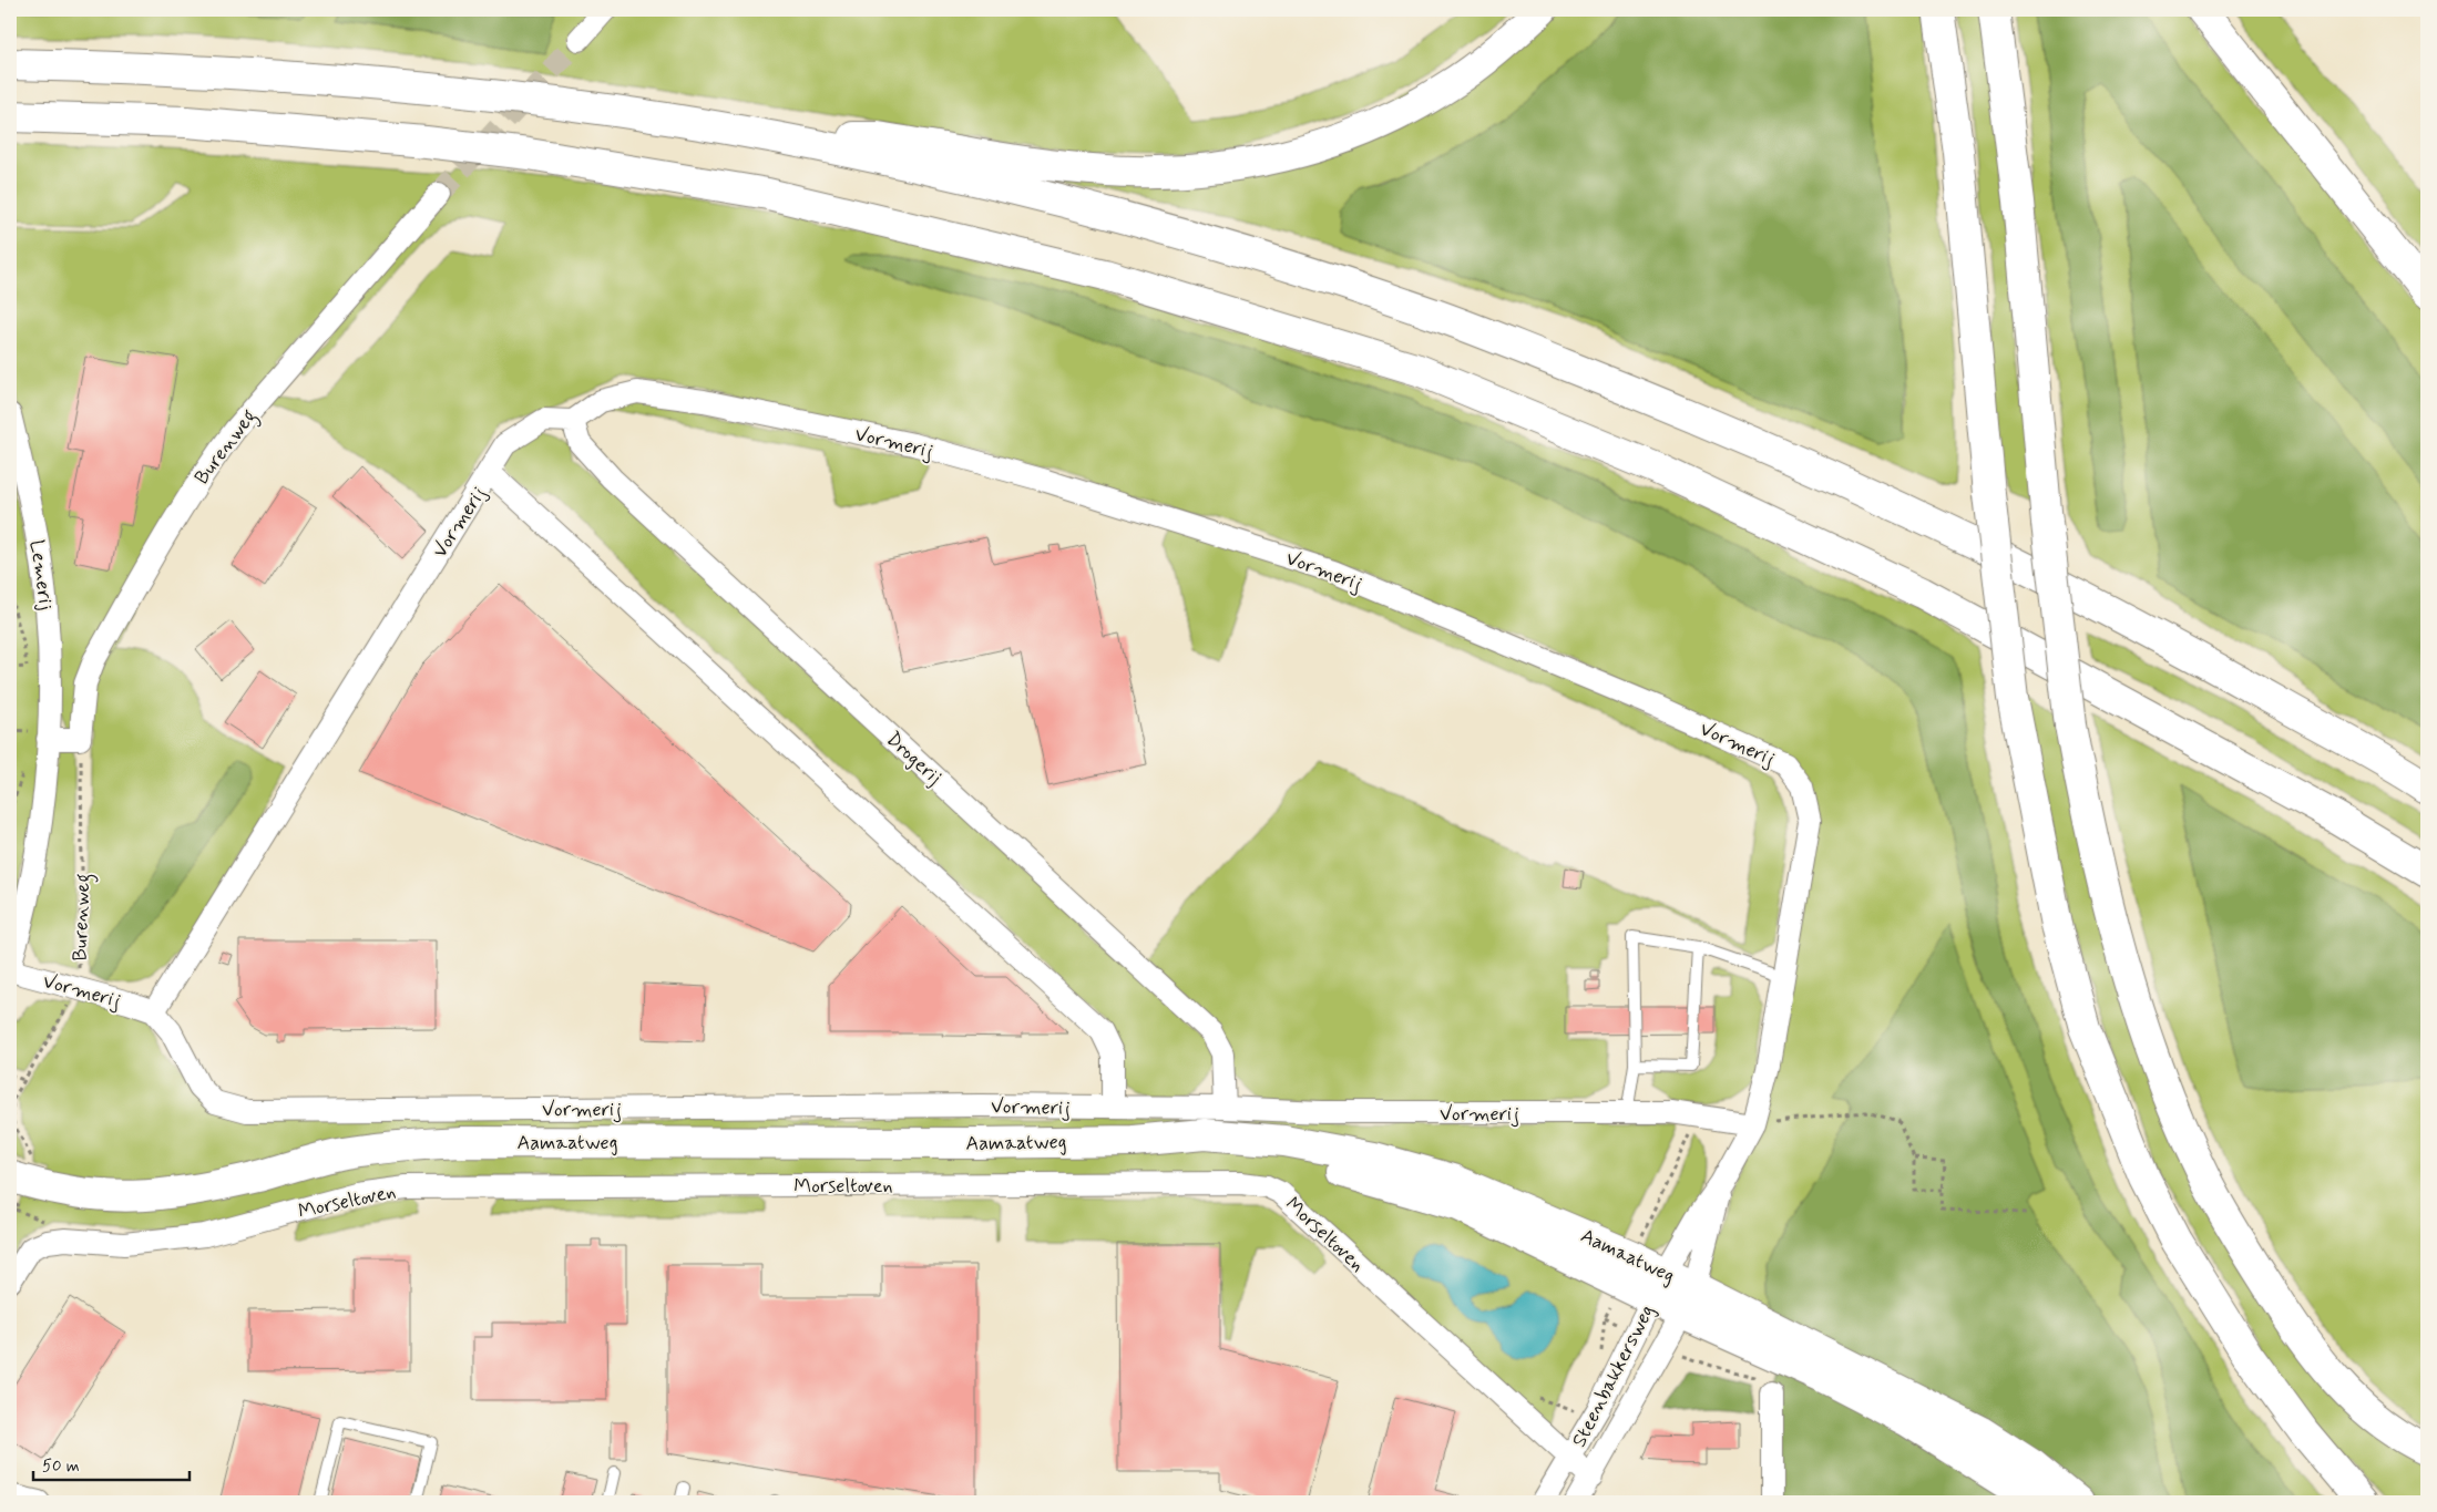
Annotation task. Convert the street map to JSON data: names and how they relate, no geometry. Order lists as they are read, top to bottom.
{
  "streets": {
    "main road": ["Aamaatweg"],
    "street": [
      "Vormerij",
      "Burenweg",
      "Lemerij",
      "Drogerij",
      "Morseltoven",
      "Steenbakkersweg"
    ]
  },
  "crossings": [
    ["Vormerij", "Burenweg"],
    ["Vormerij", "Drogerij"],
    ["Burenweg", "Aamaatweg"],
    ["Aamaatweg", "Steenbakkersweg"],
    ["Morseltoven", "Steenbakkersweg"]
  ],
  "scale_bar": "50 m"
}
